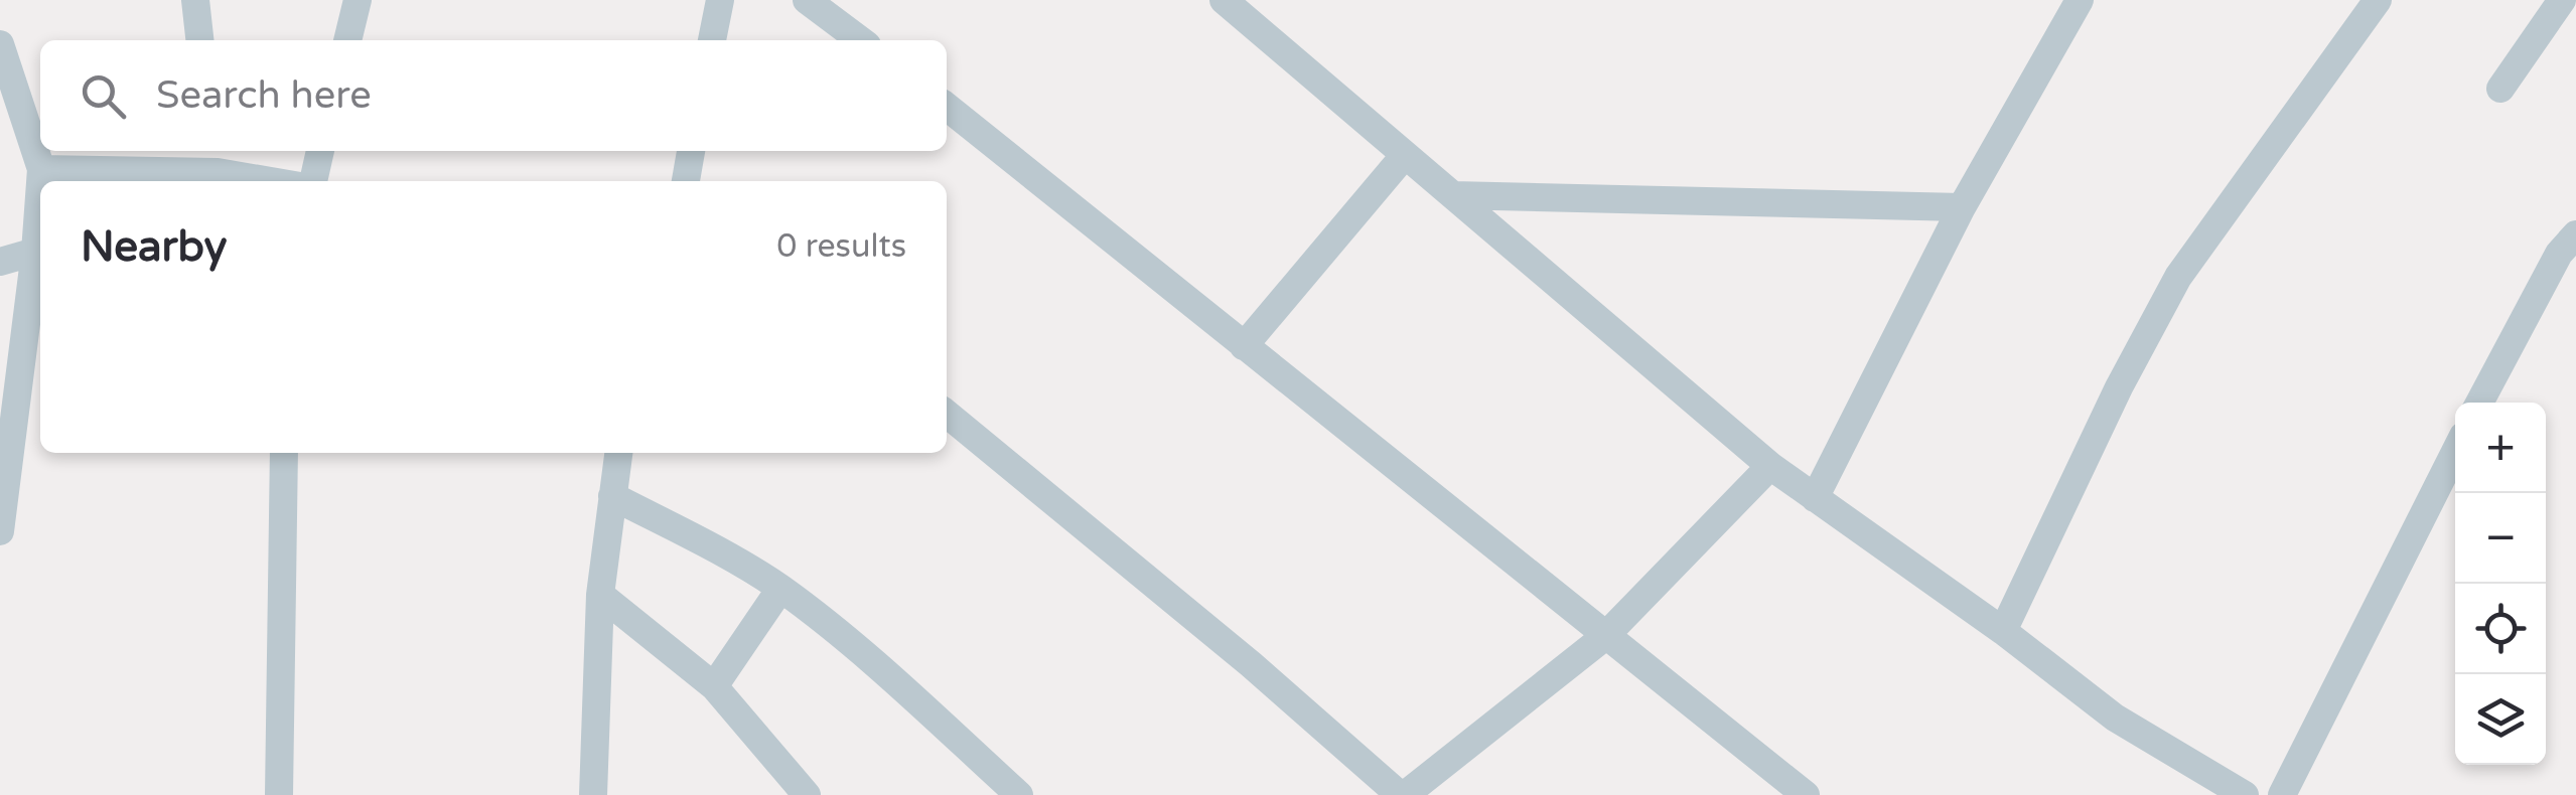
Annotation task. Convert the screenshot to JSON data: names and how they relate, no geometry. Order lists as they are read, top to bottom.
{
  "page": {
    "search": "Search here",
    "heading": ["Nearby", "0 results"],
    "map_buttons": ["+", "−"]
  }
}
